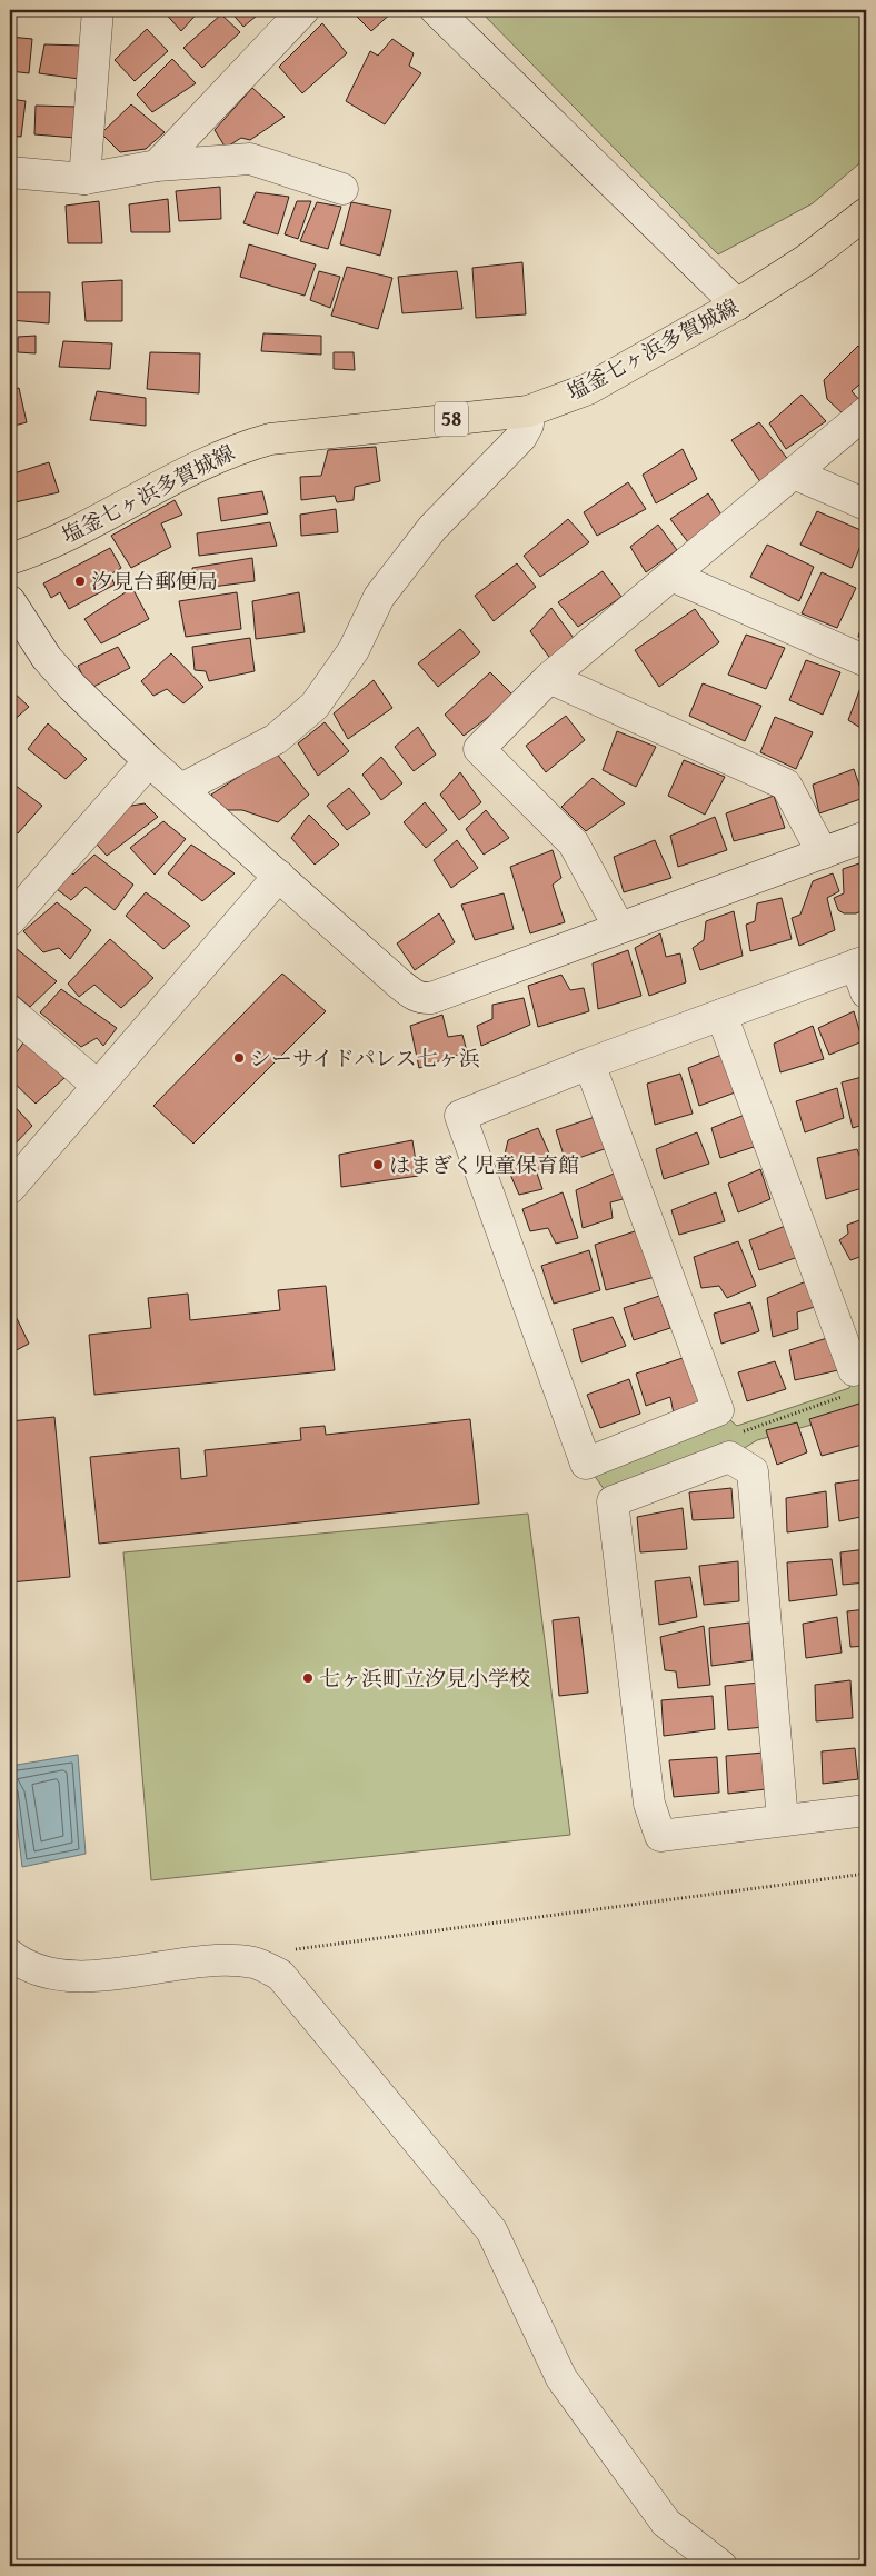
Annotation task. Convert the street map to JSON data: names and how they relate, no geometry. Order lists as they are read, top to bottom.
{
  "streets": {
    "main road": ["塩釜七ヶ浜多賀城線", "58"]
  },
  "places": [
    "汐見台郵便局",
    "シーサイドパレス七ヶ浜",
    "はまぎく児童保育館",
    "七ヶ浜町立汐見小学校"
  ]
}
